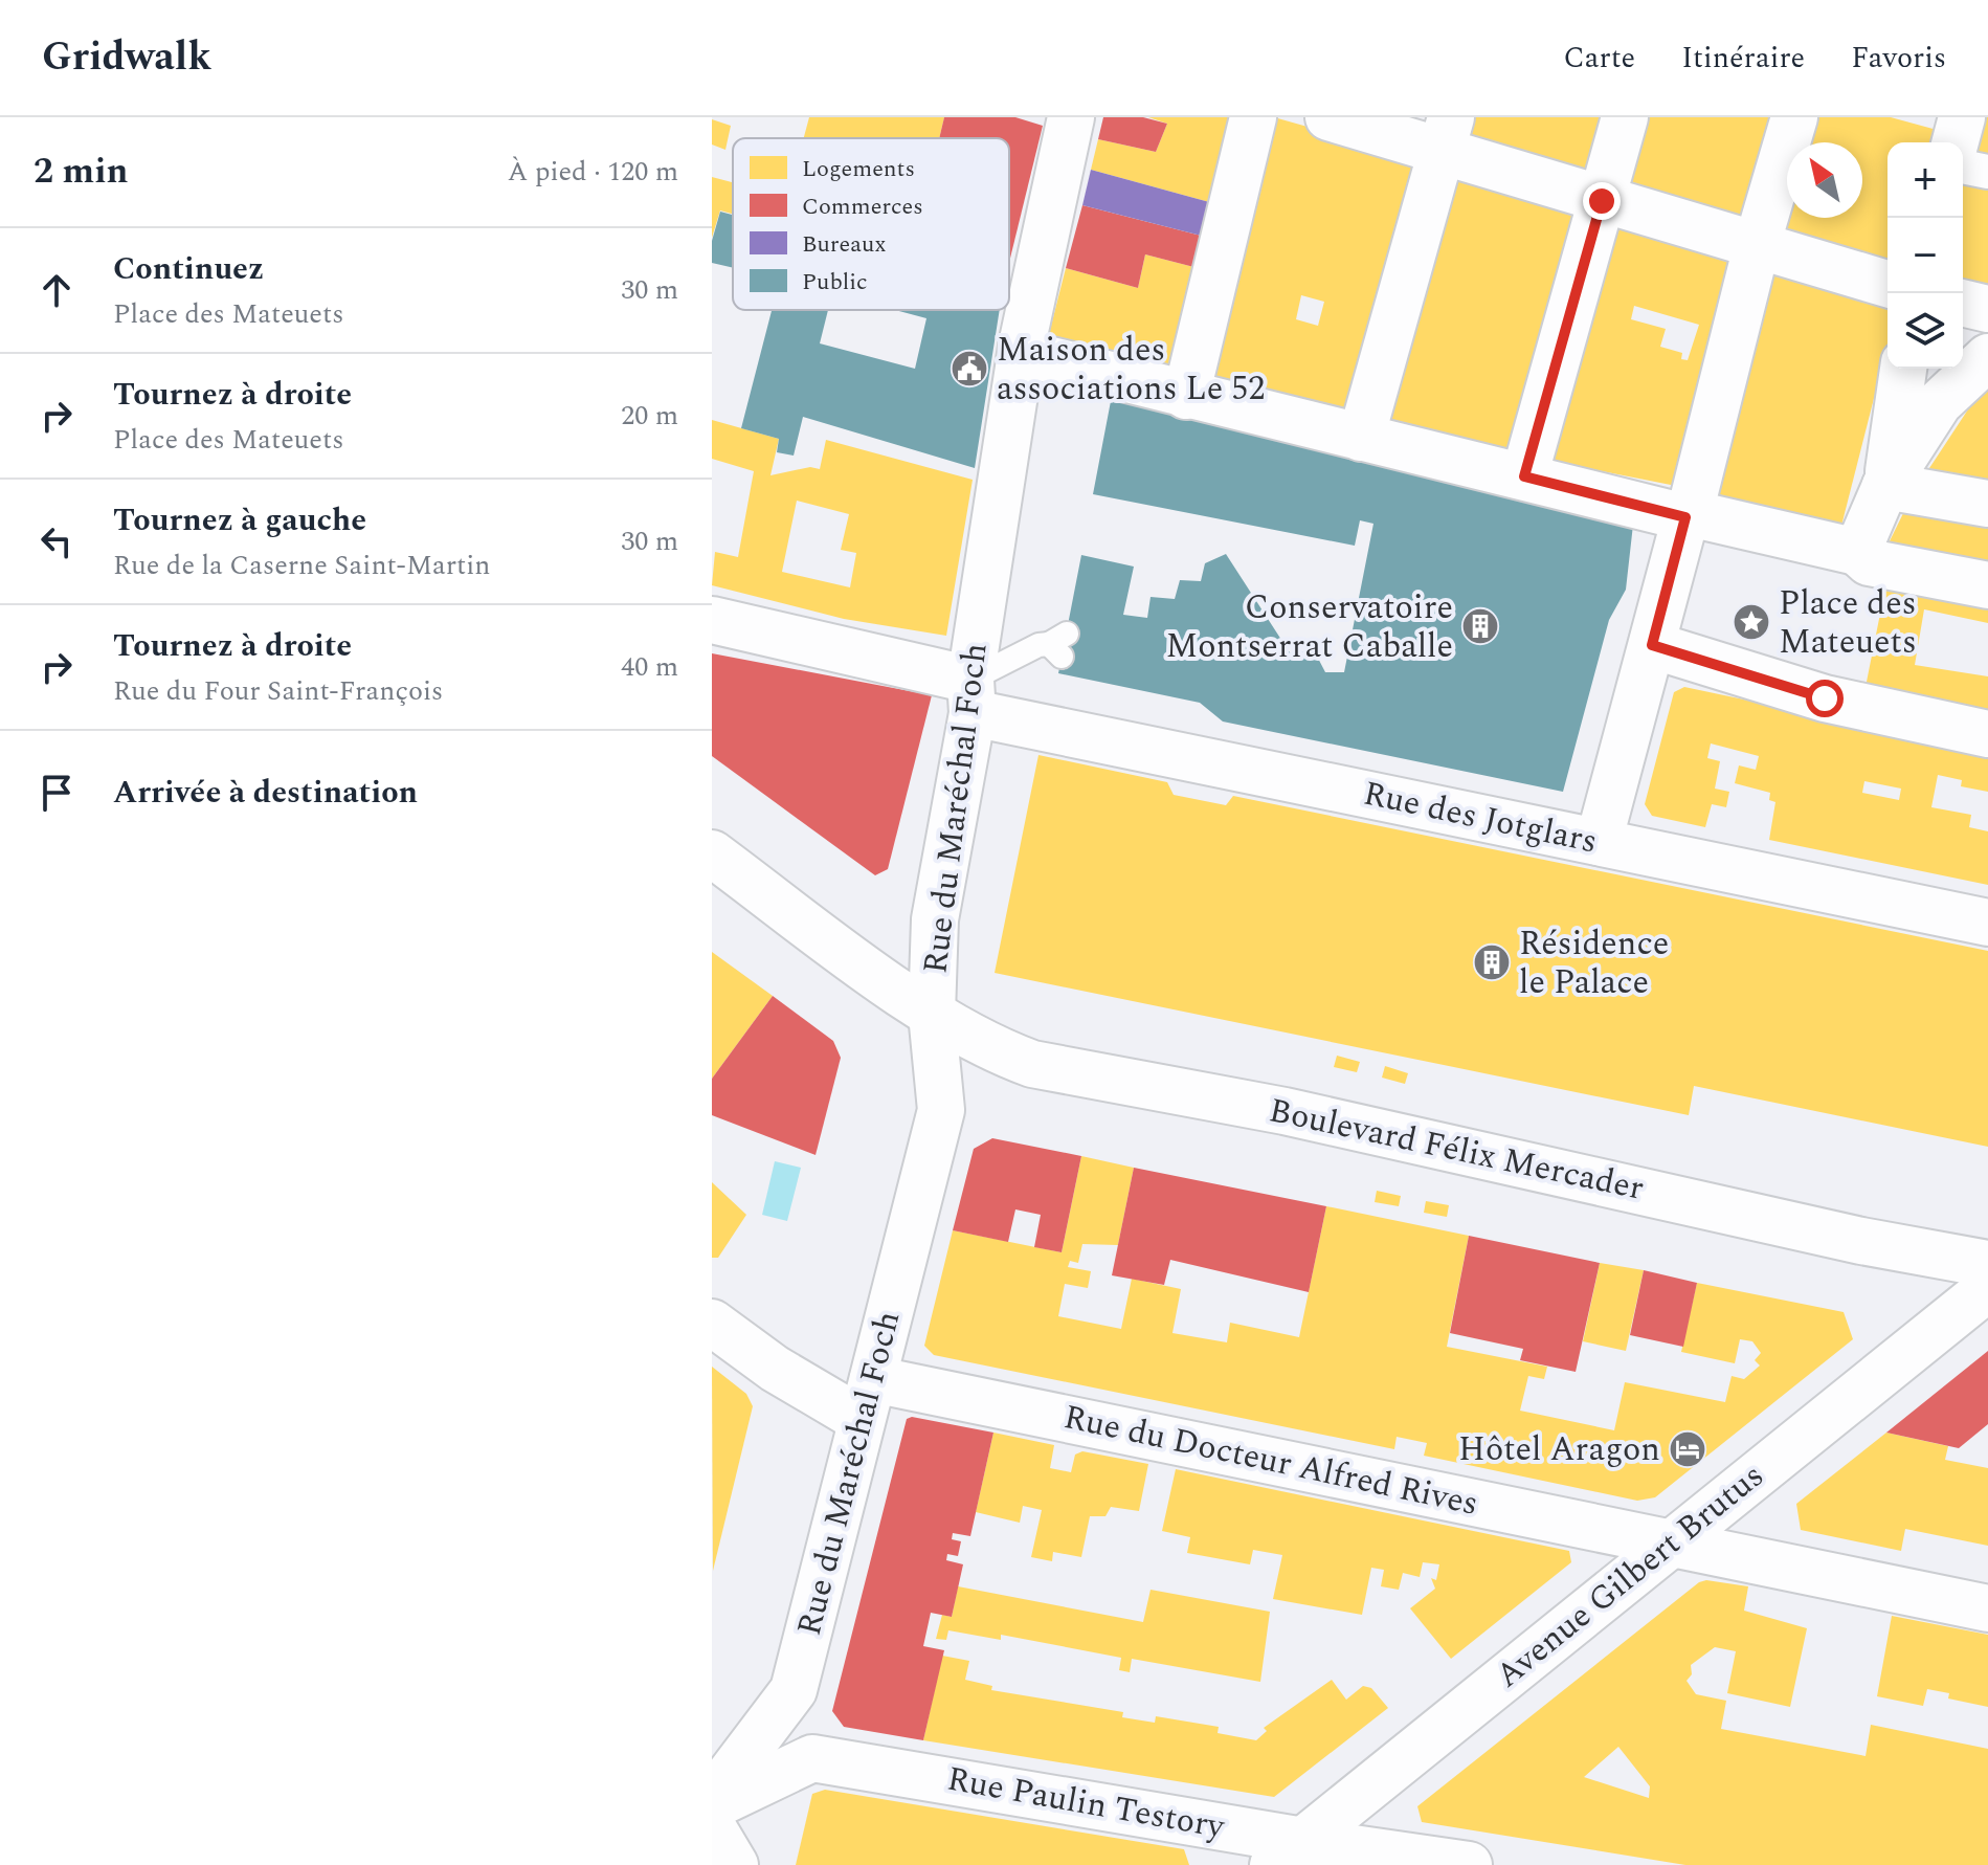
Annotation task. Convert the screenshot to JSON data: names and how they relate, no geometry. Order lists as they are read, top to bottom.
{
  "streets": {
    "street": [
      "Rue du Maréchal Foch",
      "Rue des Jotglars",
      "Boulevard Félix Mercader",
      "Rue du Docteur Alfred Rives",
      "Avenue Gilbert Brutus",
      "Rue Paulin Testory"
    ]
  },
  "crossings": [
    ["Rue du Maréchal Foch", "Rue des Jotglars"],
    ["Rue du Maréchal Foch", "Boulevard Félix Mercader"],
    ["Rue du Maréchal Foch", "Rue du Docteur Alfred Rives"],
    ["Rue du Docteur Alfred Rives", "Avenue Gilbert Brutus"],
    ["Avenue Gilbert Brutus", "Rue Paulin Testory"]
  ],
  "places": {
    "public building": ["Maison des associations Le 52"],
    "place": ["Place des Mateuets"],
    "building": ["Conservatoire Montserrat Caballe", "Résidence le Palace"],
    "hotel": ["Hôtel Aragon"]
  },
  "legend": [
    "Logements",
    "Commerces",
    "Bureaux",
    "Public"
  ],
  "north": "top left",
  "page": {
    "header": "Gridwalk",
    "nav": ["Carte", "Itinéraire", "Favoris"],
    "heading": ["2 min", "À pied · 120 m"],
    "map_buttons": ["+", "−"],
    "list": [
      ["Continuez", "Place des Mateuets", "30 m"],
      ["Tournez à droite", "Place des Mateuets", "20 m"],
      ["Tournez à gauche", "Rue de la Caserne Saint-Martin", "30 m"],
      ["Tournez à droite", "Rue du Four Saint-François", "40 m"],
      "Arrivée à destination"
    ]
  }
}
